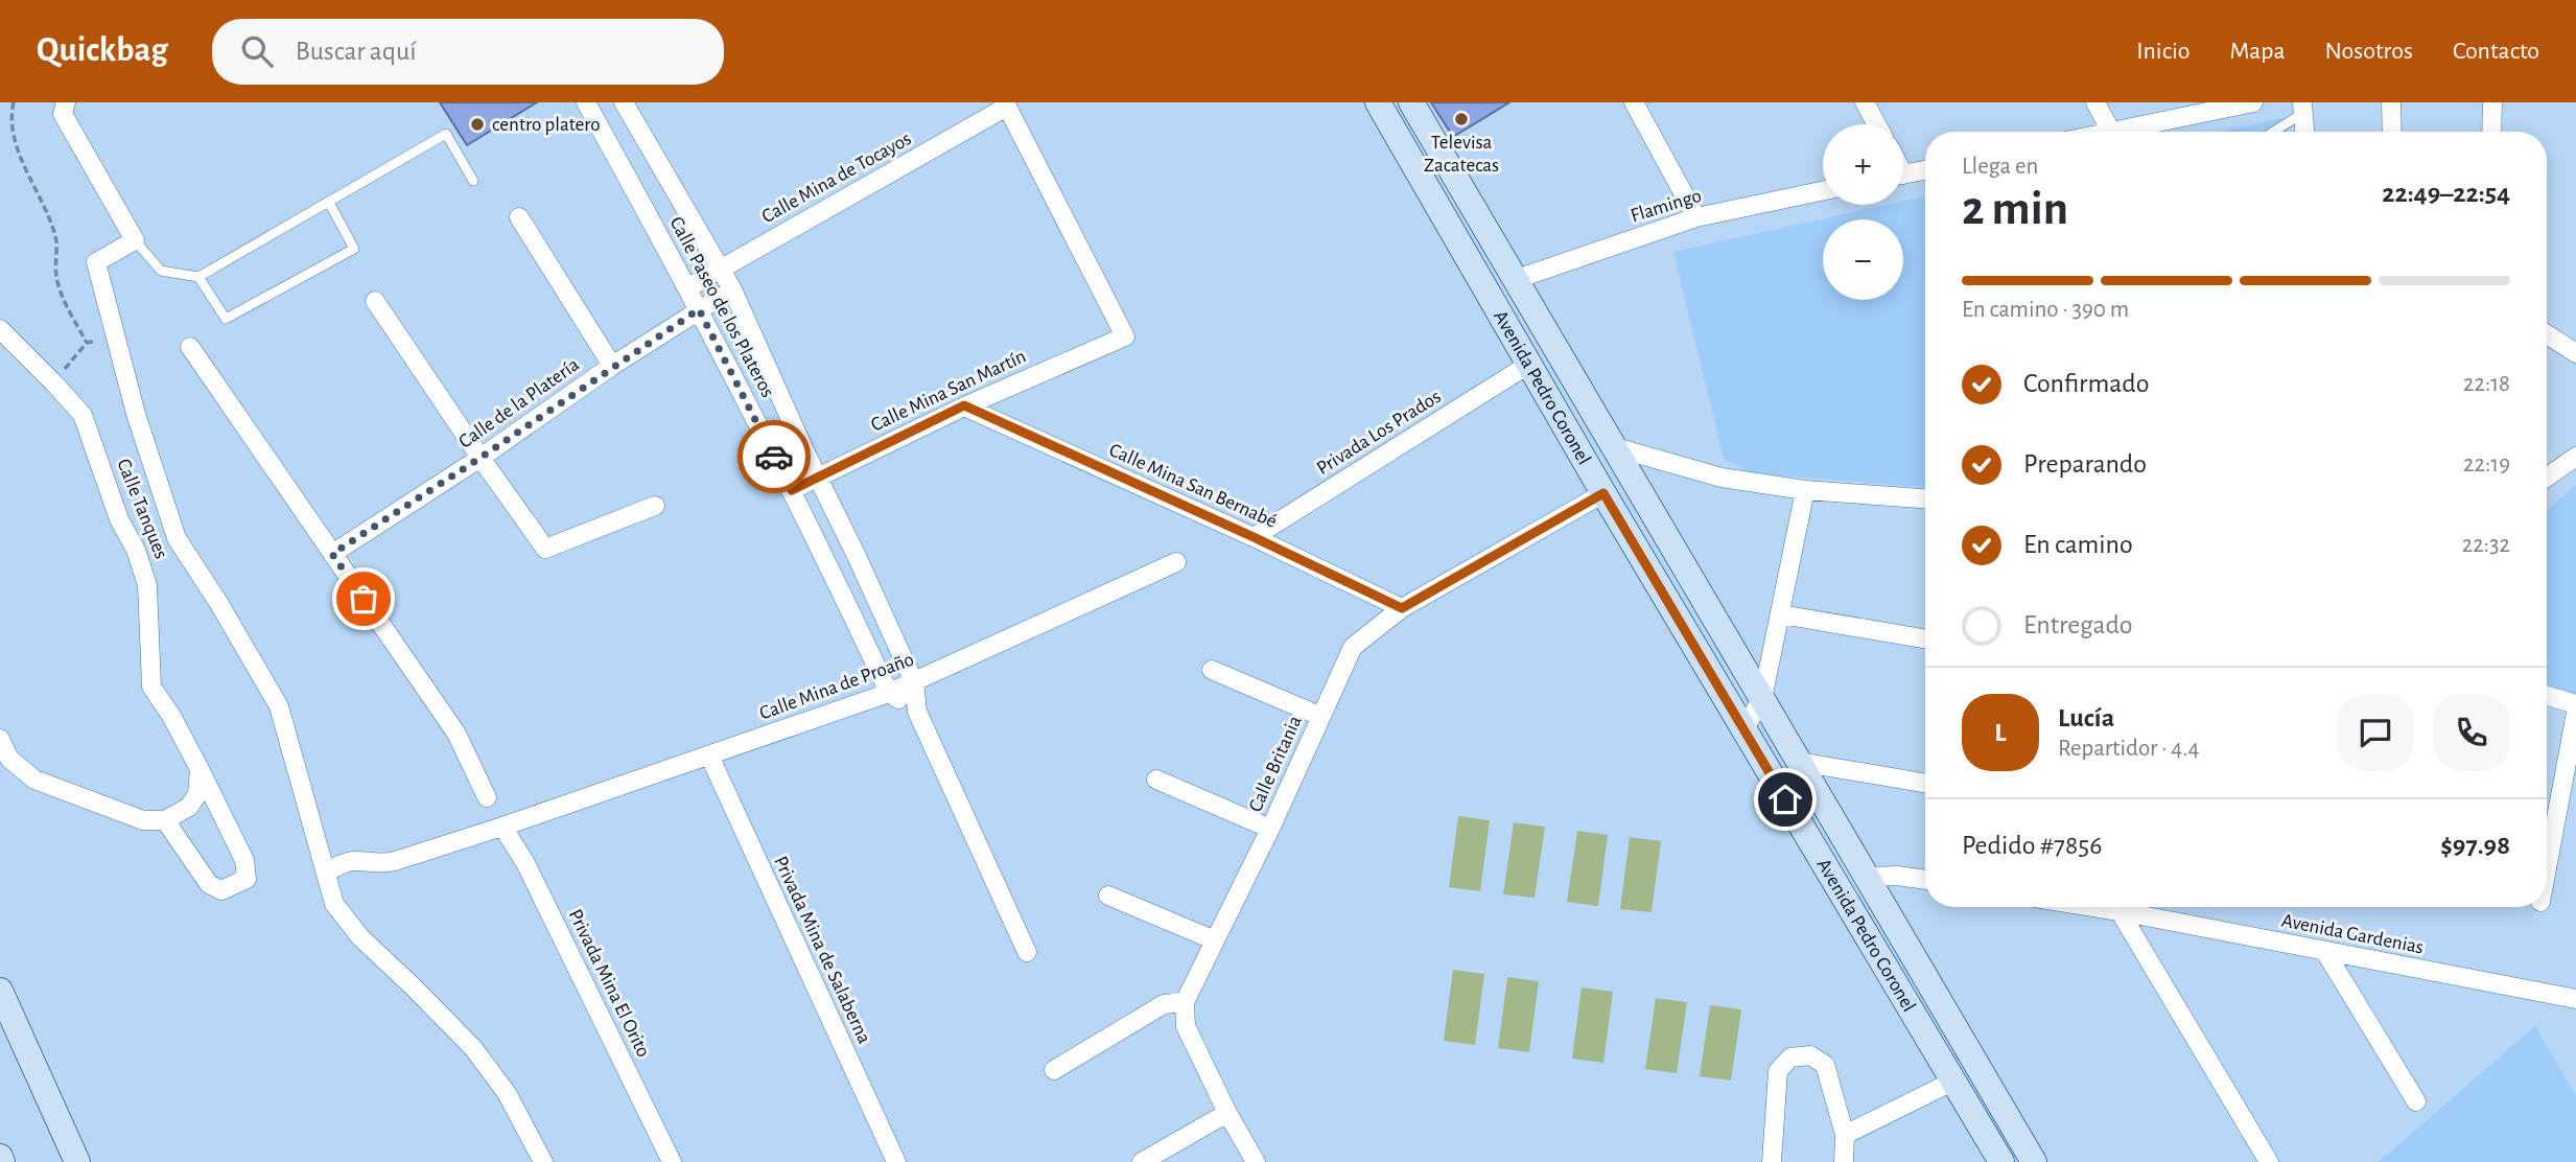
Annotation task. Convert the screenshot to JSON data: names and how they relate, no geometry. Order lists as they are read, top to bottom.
{
  "streets": {
    "main road": ["Avenida Pedro Coronel"],
    "street": [
      "Calle Mina de Tocayos",
      "Flamingo",
      "Calle Paseo de los Plateros",
      "Calle Mina San Martín",
      "Calle de la Platería",
      "Privada Los Prados",
      "Calle Mina San Bernabé",
      "Calle Tanques",
      "Calle Mina de Proaño",
      "Calle Britania",
      "Avenida Gardenias",
      "Privada Mina de Salaberna",
      "Privada Mina El Orito"
    ]
  },
  "crossings": [
    ["Calle Mina de Tocayos", "Calle Paseo de los Plateros"],
    ["Calle Mina de Tocayos", "Calle Mina San Martín"],
    ["Flamingo", "Avenida Pedro Coronel"],
    ["Calle Paseo de los Plateros", "Calle Mina San Martín"],
    ["Calle Paseo de los Plateros", "Calle de la Platería"],
    ["Calle Paseo de los Plateros", "Calle Mina de Proaño"],
    ["Avenida Pedro Coronel", "Privada Los Prados"],
    ["Avenida Pedro Coronel", "Calle Britania"],
    ["Calle Mina San Martín", "Calle Mina San Bernabé"],
    ["Privada Los Prados", "Calle Mina San Bernabé"],
    ["Calle Mina San Bernabé", "Calle Britania"],
    ["Calle Mina de Proaño", "Privada Mina de Salaberna"],
    ["Calle Mina de Proaño", "Privada Mina El Orito"]
  ],
  "places": ["Televisa Zacatecas", "centro platero"],
  "page": {
    "header": "Quickbag",
    "search": "Buscar aquí",
    "nav": [
      "Inicio",
      "Mapa",
      "Nosotros",
      "Contacto"
    ],
    "map_buttons": ["+", "−"],
    "heading": ["2 min", "Llega en", "22:49–22:54"],
    "panel": [
      "Lucía",
      "Repartidor · 4.4",
      "Pedido #7856",
      "$97.98"
    ],
    "bar": "En camino · 390 m",
    "list": [
      ["Confirmado", "22:18"],
      ["Preparando", "22:19"],
      ["En camino", "22:32"],
      "Entregado"
    ],
    "round": "L"
  }
}
